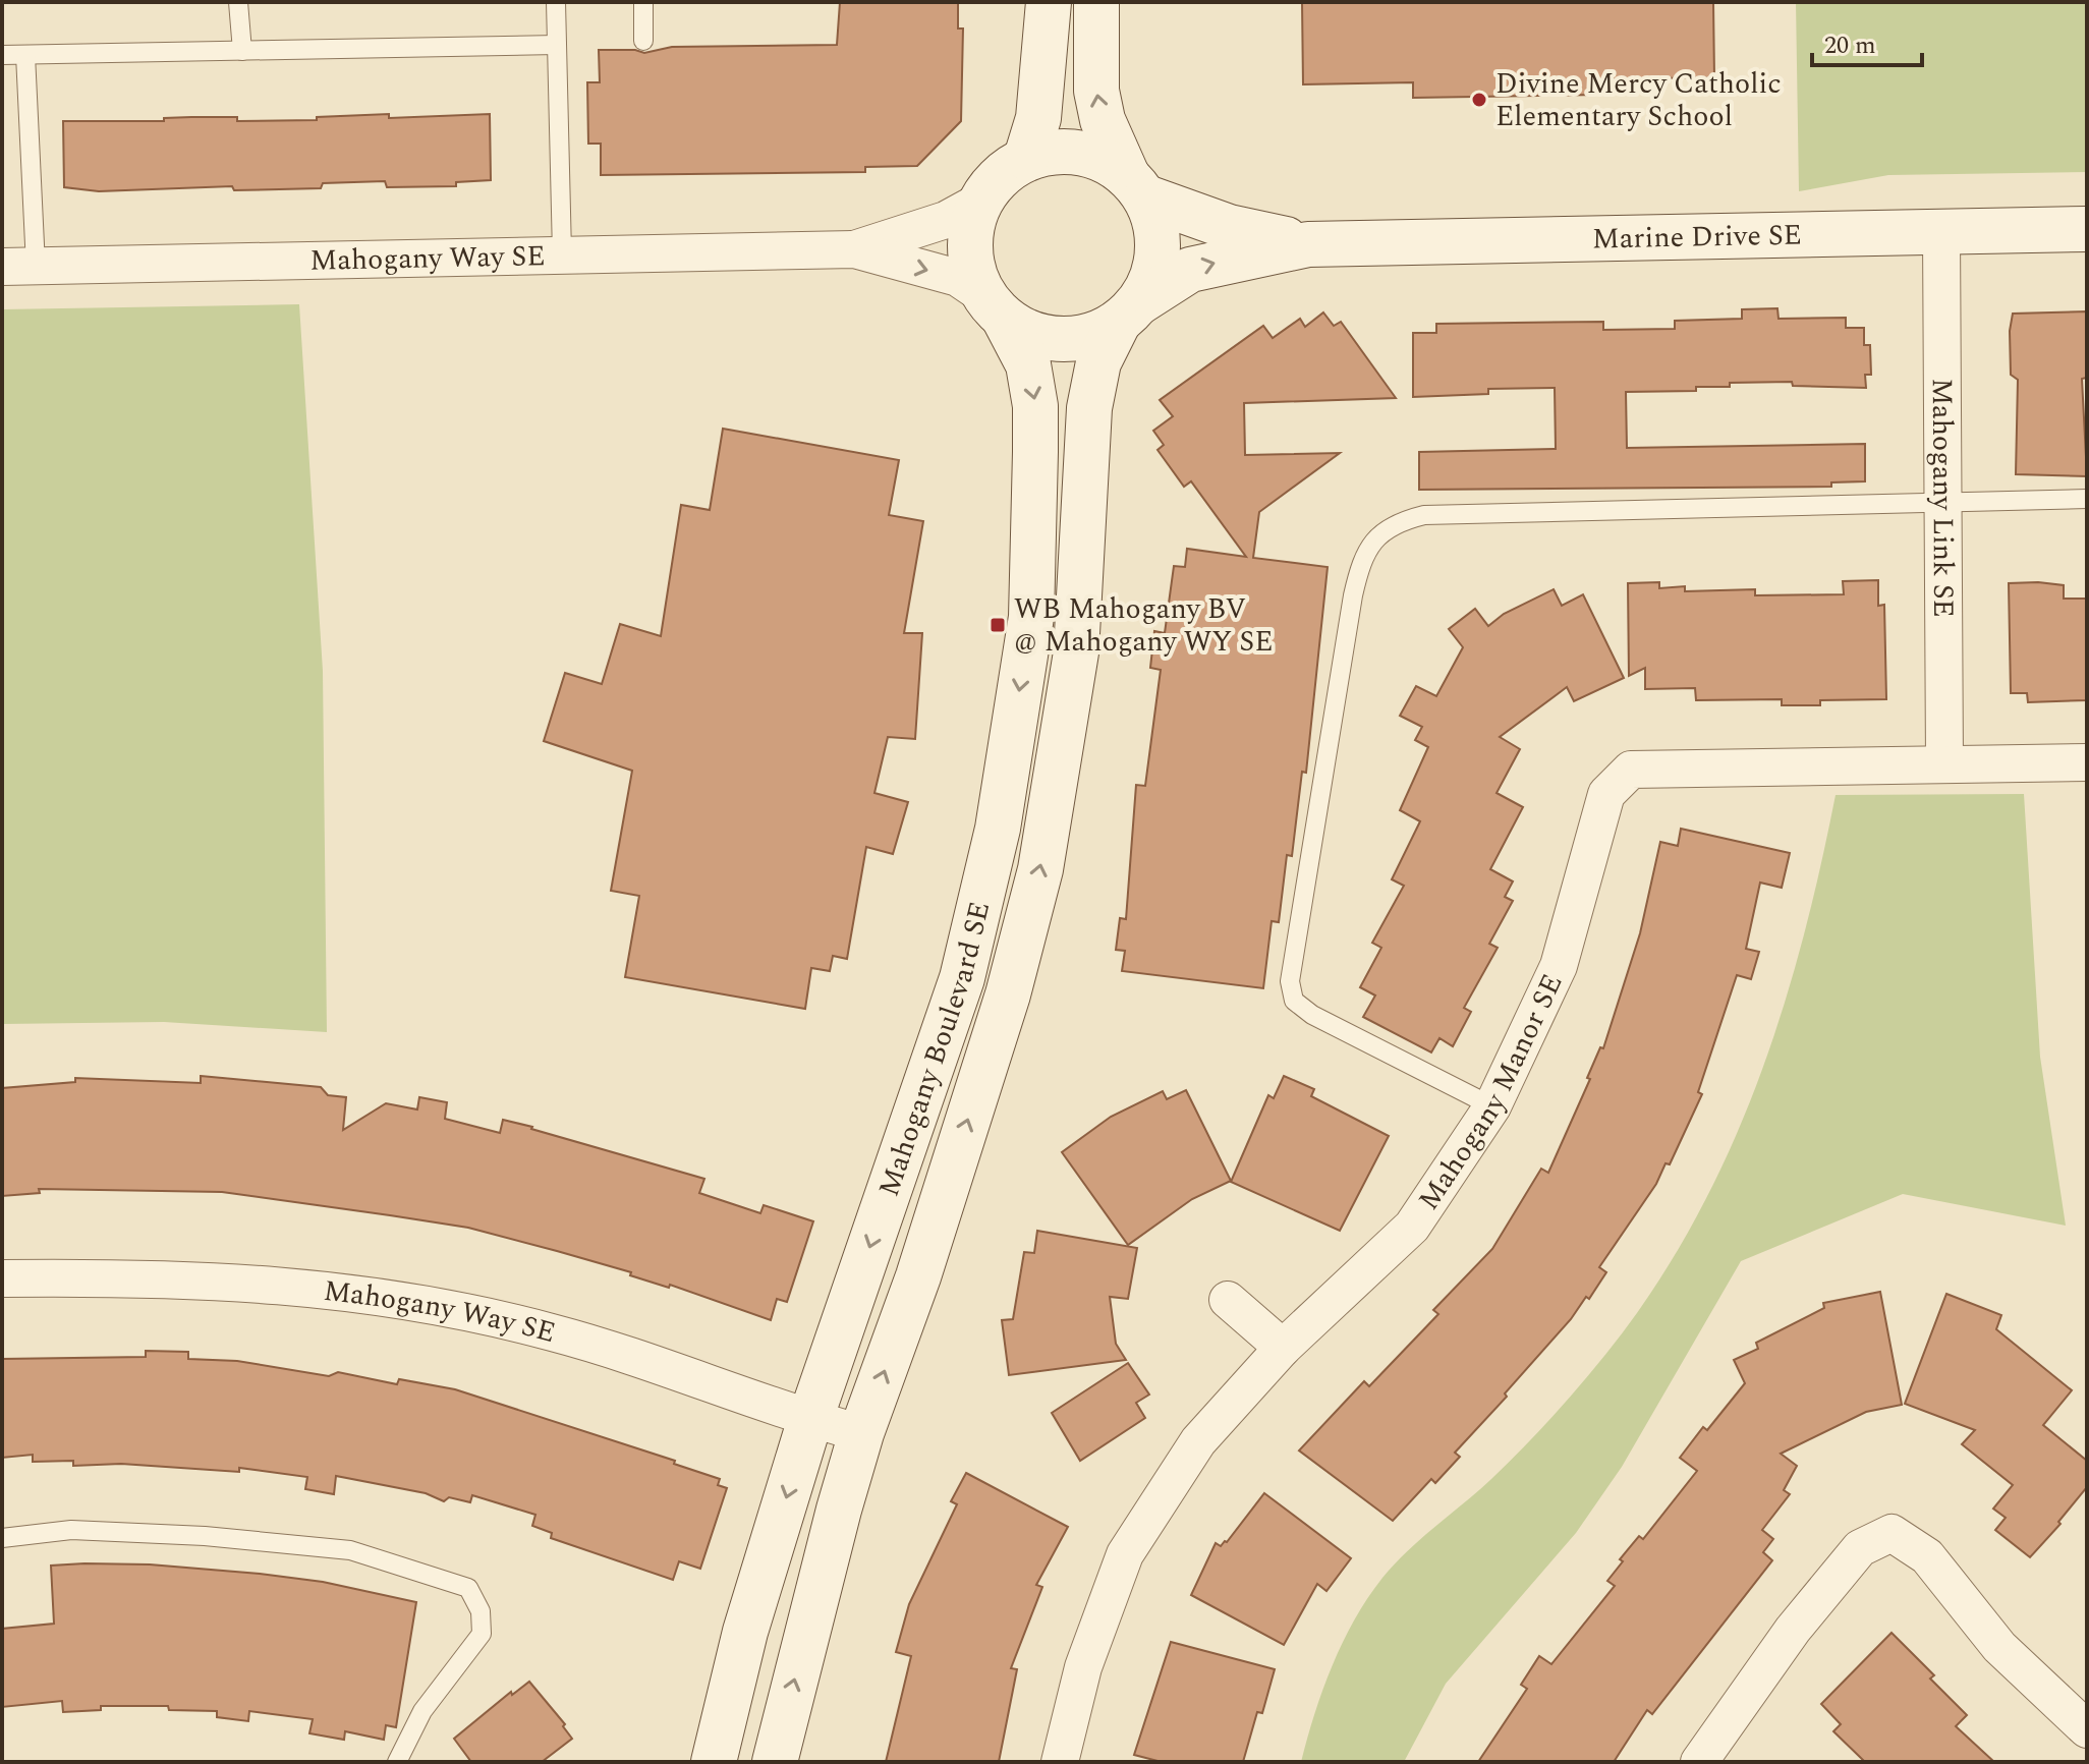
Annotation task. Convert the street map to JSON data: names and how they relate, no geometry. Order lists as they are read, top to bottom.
{
  "streets": {
    "street": [
      "Marine Drive SE",
      "Mahogany Way SE",
      "Mahogany Link SE",
      "Mahogany Boulevard SE",
      "Mahogany Manor SE"
    ]
  },
  "crossings": [
    ["Marine Drive SE", "Mahogany Way SE"],
    ["Marine Drive SE", "Mahogany Link SE"],
    ["Marine Drive SE", "Mahogany Boulevard SE"],
    ["Mahogany Way SE", "Mahogany Boulevard SE"],
    ["Mahogany Link SE", "Mahogany Manor SE"]
  ],
  "places": {
    "other": ["Divine Mercy Catholic Elementary School"],
    "transit": ["WB Mahogany BV @ Mahogany WY SE"]
  },
  "scale_bar": "20 m"
}
